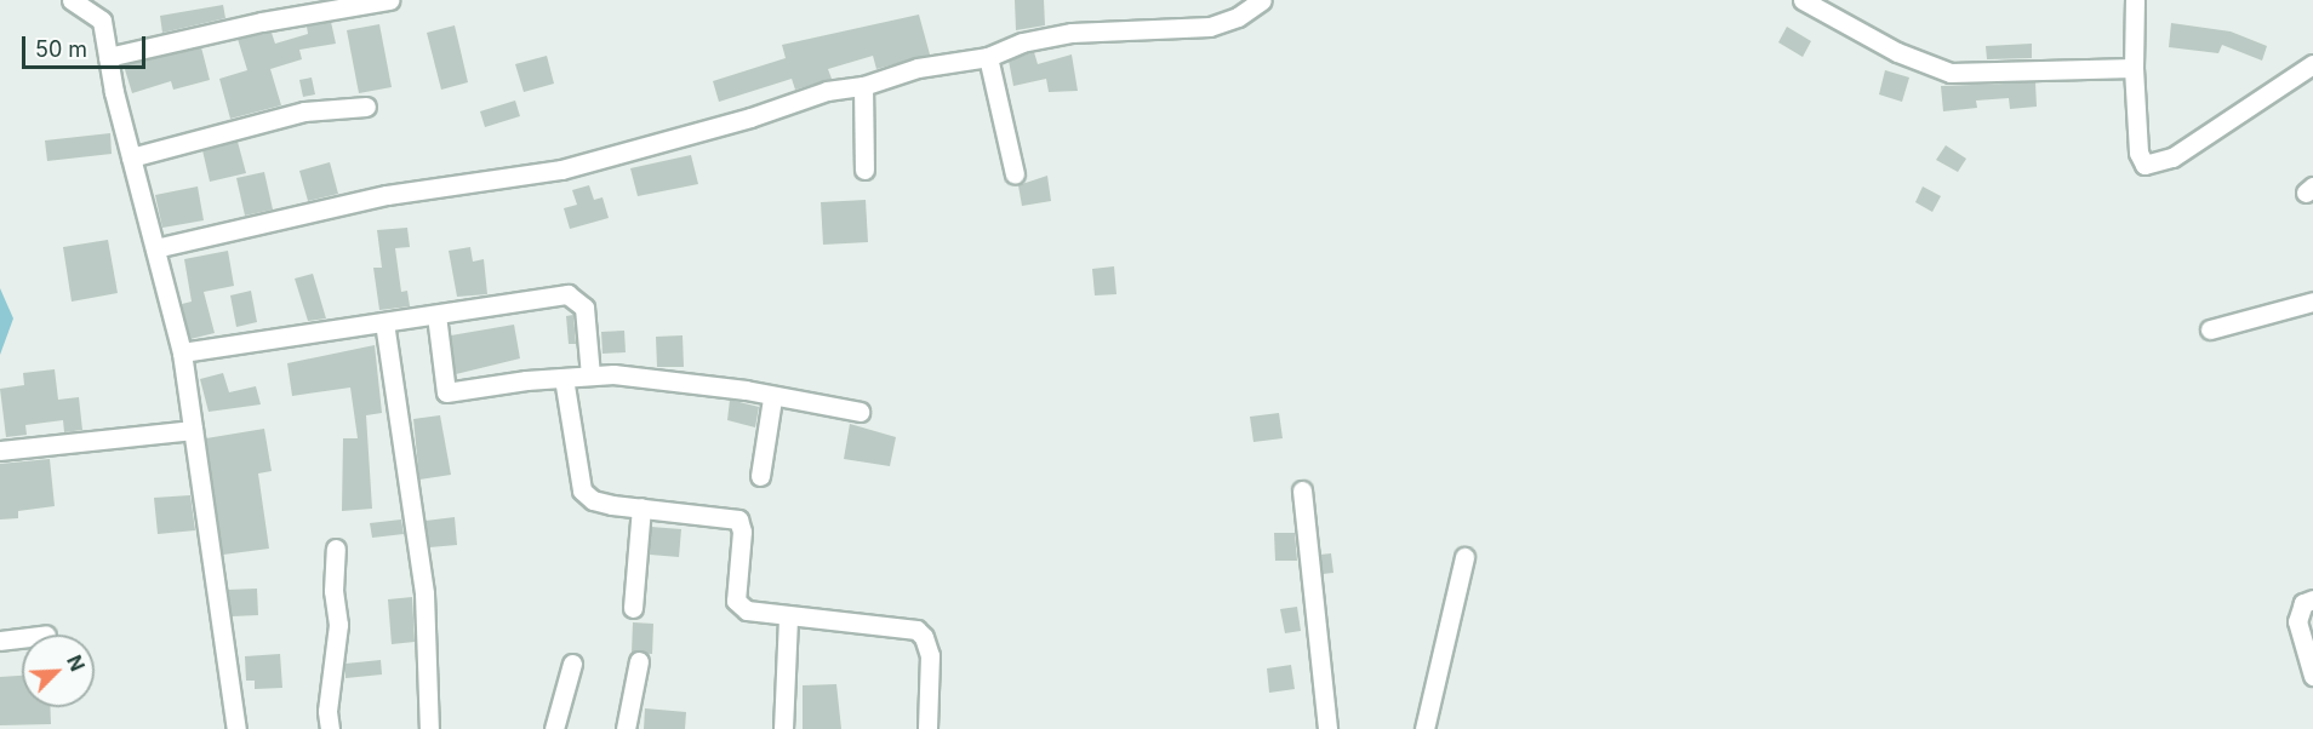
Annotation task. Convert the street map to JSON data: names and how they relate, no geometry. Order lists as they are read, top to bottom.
{
  "scale_bar": "50 m",
  "north": "top right"
}
